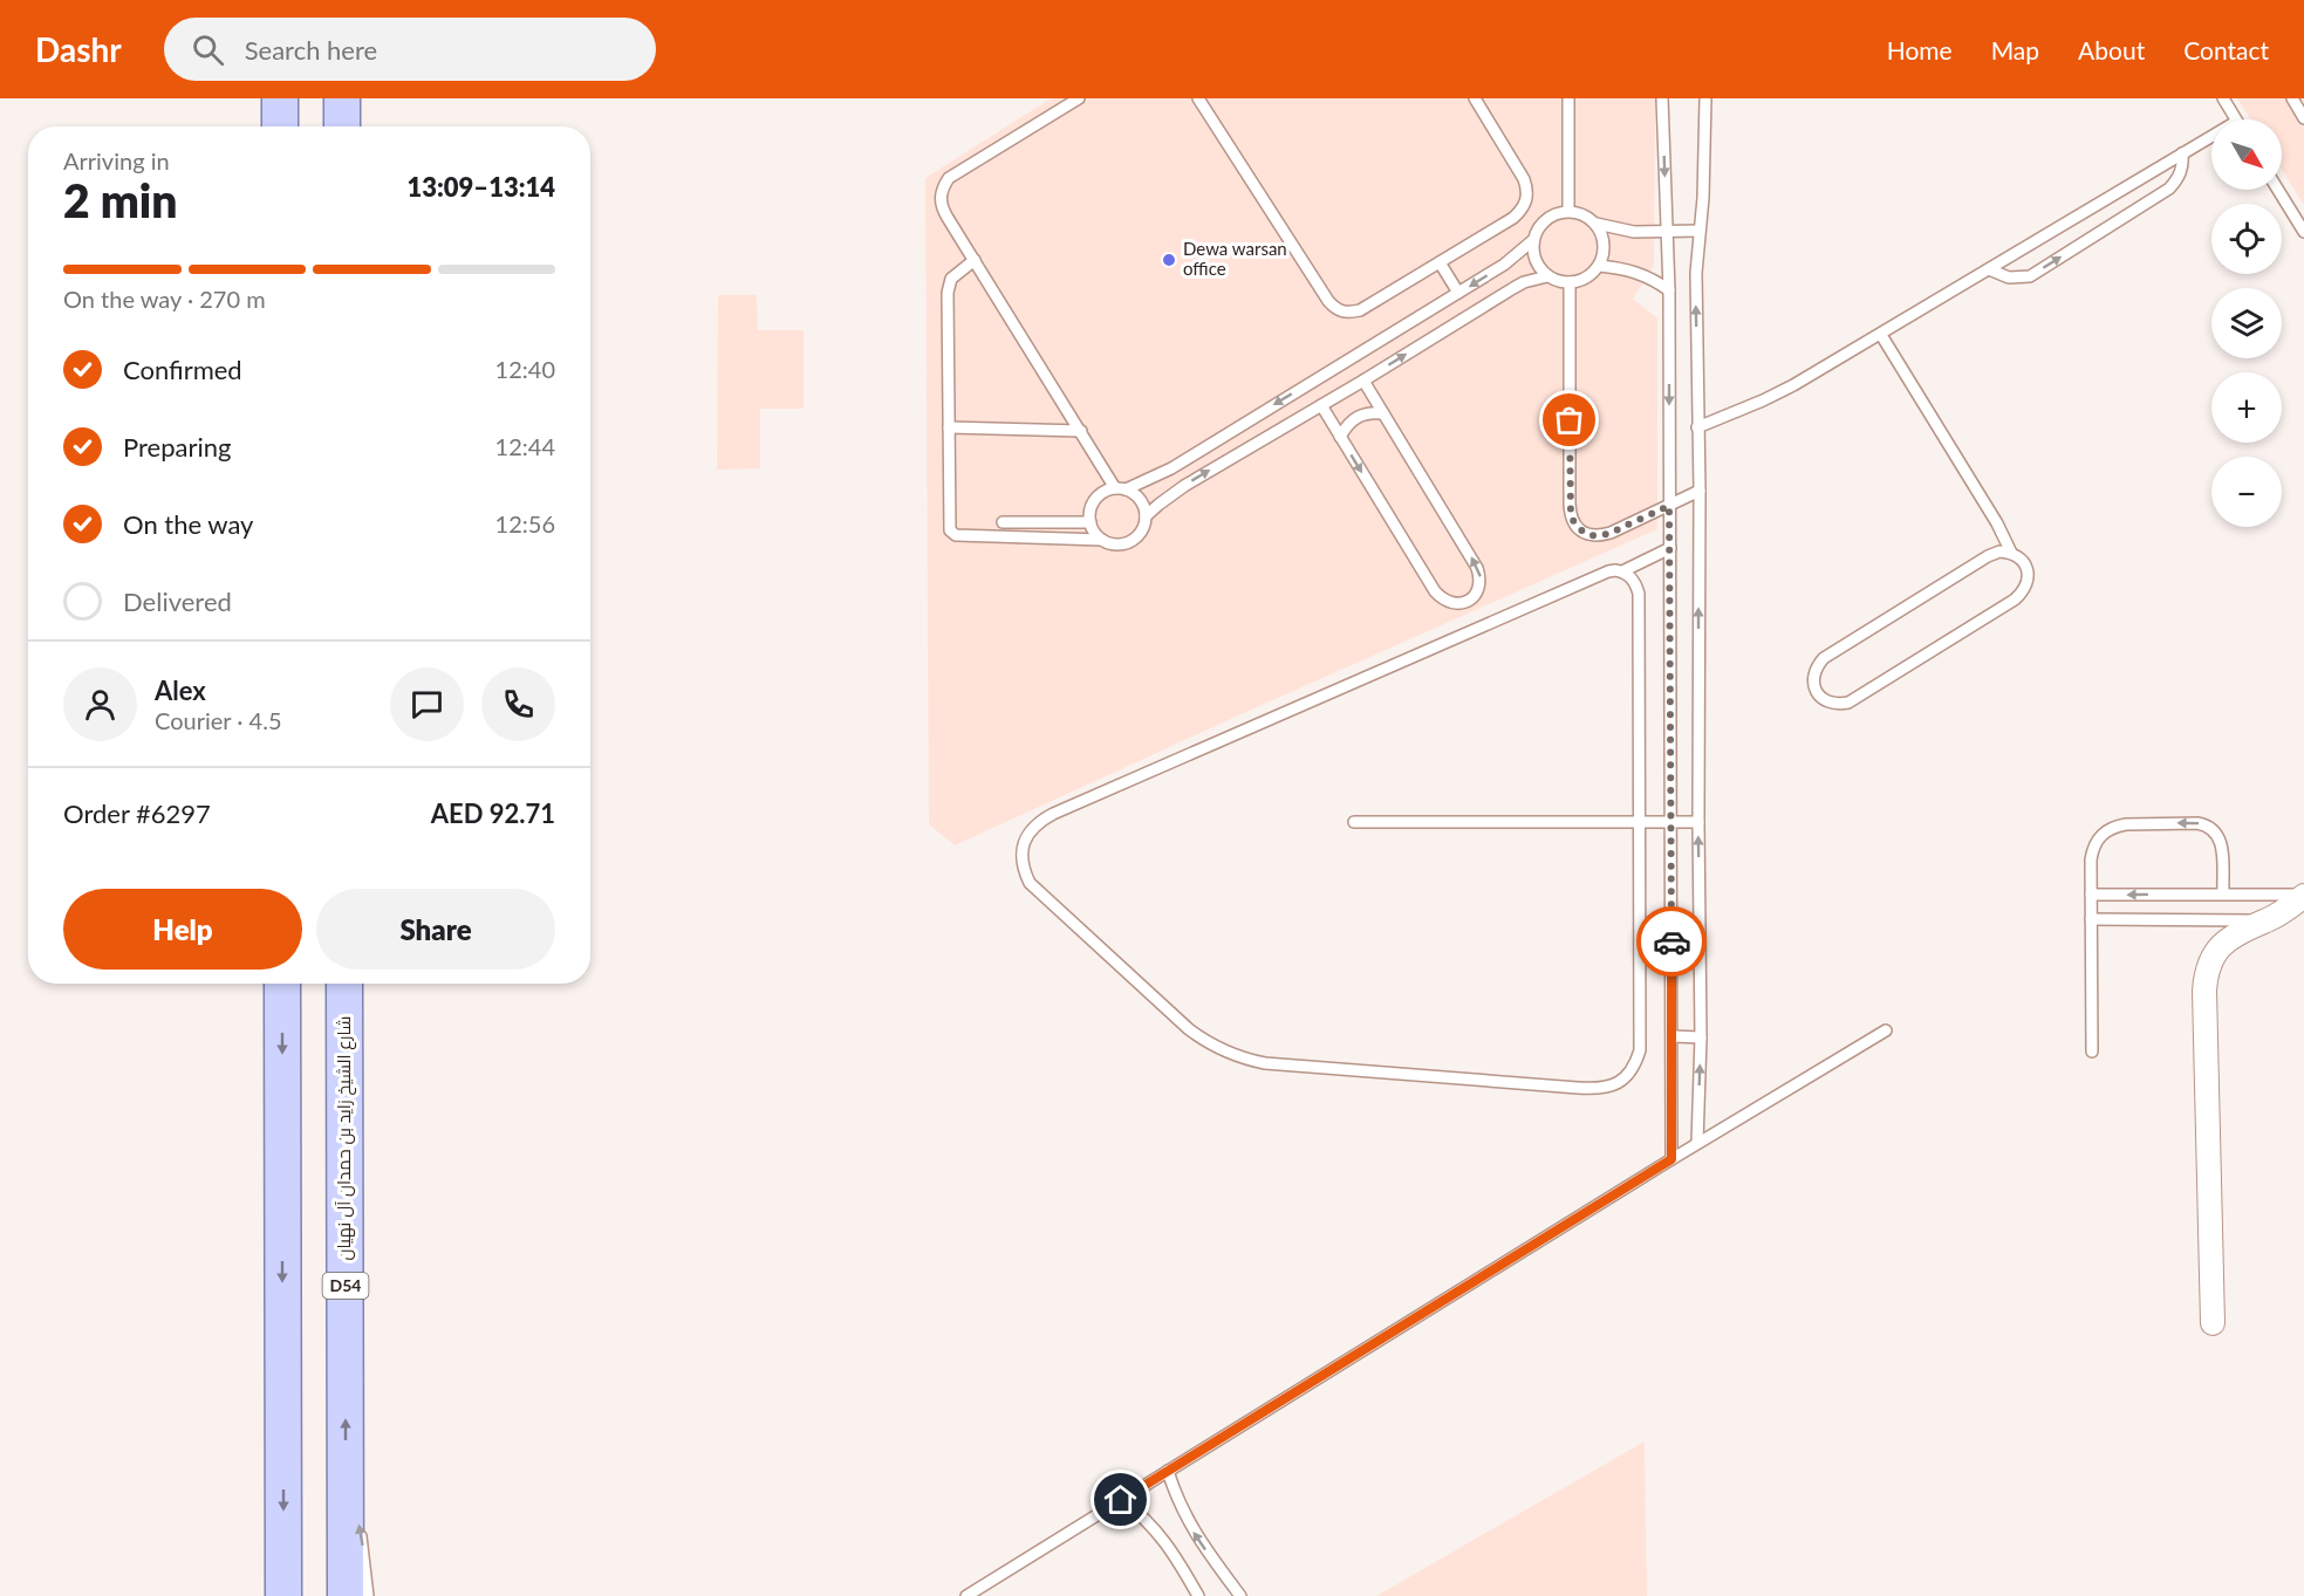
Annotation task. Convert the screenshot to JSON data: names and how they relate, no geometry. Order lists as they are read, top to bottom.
{
  "streets": {
    "main road": ["شارع الشيخ زايد بن حمدان آل نهيان", "D54"]
  },
  "places": ["Dewa warsan office"],
  "north": "bottom right",
  "page": {
    "header": "Dashr",
    "search": "Search here",
    "nav": [
      "Home",
      "Map",
      "About",
      "Contact"
    ],
    "map_buttons": ["+", "−"],
    "heading": ["2 min", "Arriving in", "13:09–13:14"],
    "panel": [
      "Alex",
      "Courier · 4.5",
      "Order #6297",
      "AED 92.71"
    ],
    "bar": "On the way · 270 m",
    "list": [
      ["Confirmed", "12:40"],
      ["Preparing", "12:44"],
      ["On the way", "12:56"],
      "Delivered"
    ],
    "buttons": ["Help", "Share"]
  }
}
